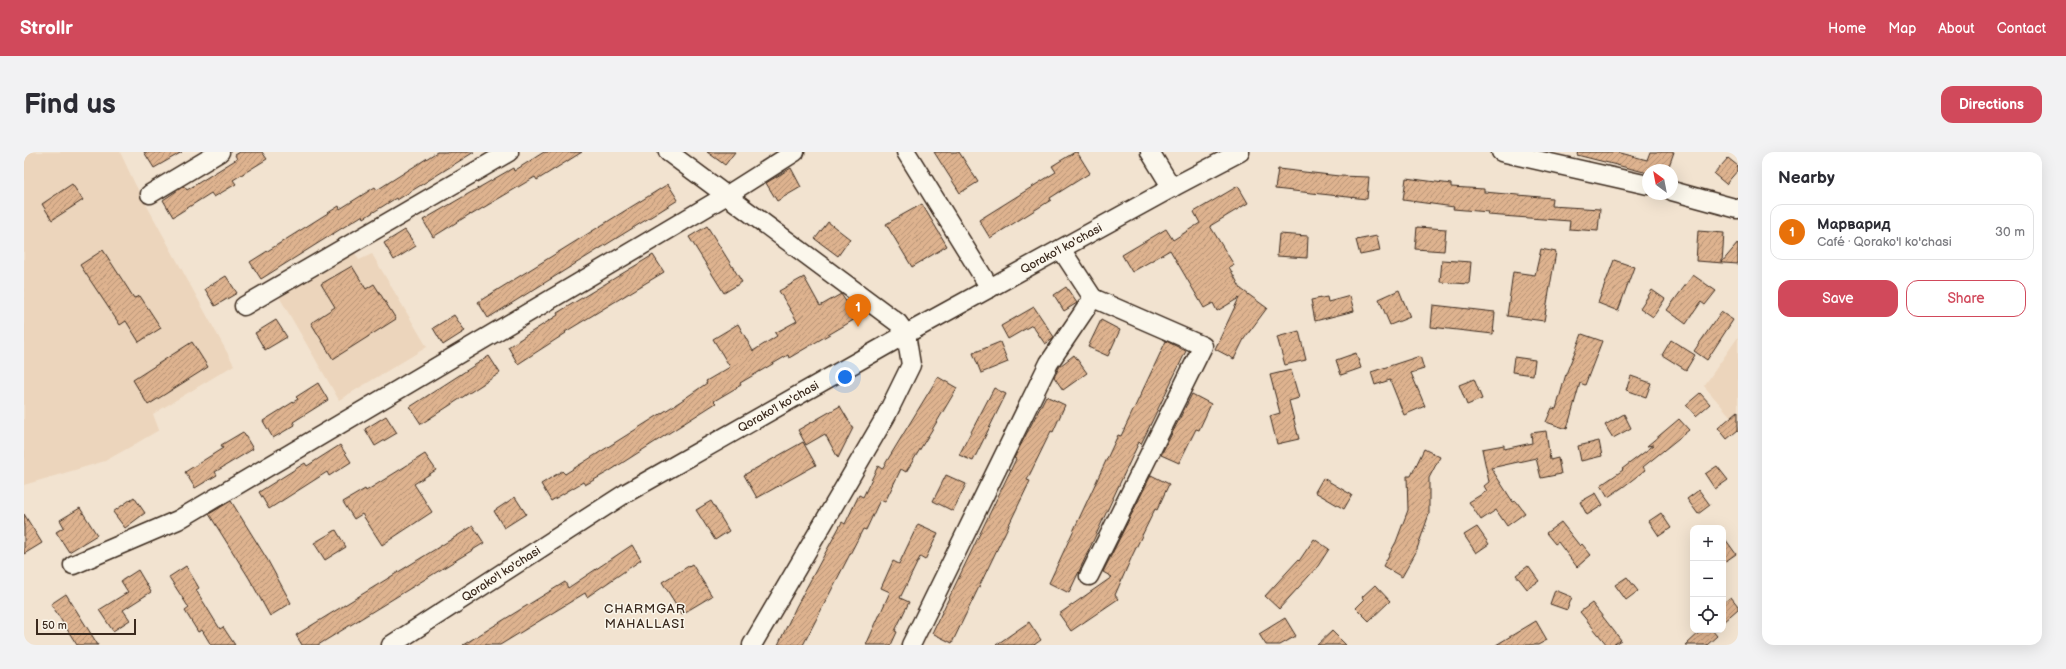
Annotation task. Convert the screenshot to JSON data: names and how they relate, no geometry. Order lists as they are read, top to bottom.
{
  "streets": {
    "street": ["Qorako'l ko'chasi"]
  },
  "districts": ["CHARMGAR MAHALLASI"],
  "scale_bar": "50 m",
  "north": "top left",
  "page": {
    "header": "Strollr",
    "nav": [
      "Home",
      "Map",
      "About",
      "Contact"
    ],
    "buttons": [
      "Directions",
      ["Save", "Share"]
    ],
    "title": "Find us",
    "heading": "Nearby",
    "list": [
      {
        "mark": "1",
        "name": "Марварид",
        "note": "Café · Qorako'l ko'chasi",
        "value": "30 m"
      }
    ],
    "pins": "1",
    "map_buttons": ["+", "−"],
    "scale": "50 m"
  }
}
